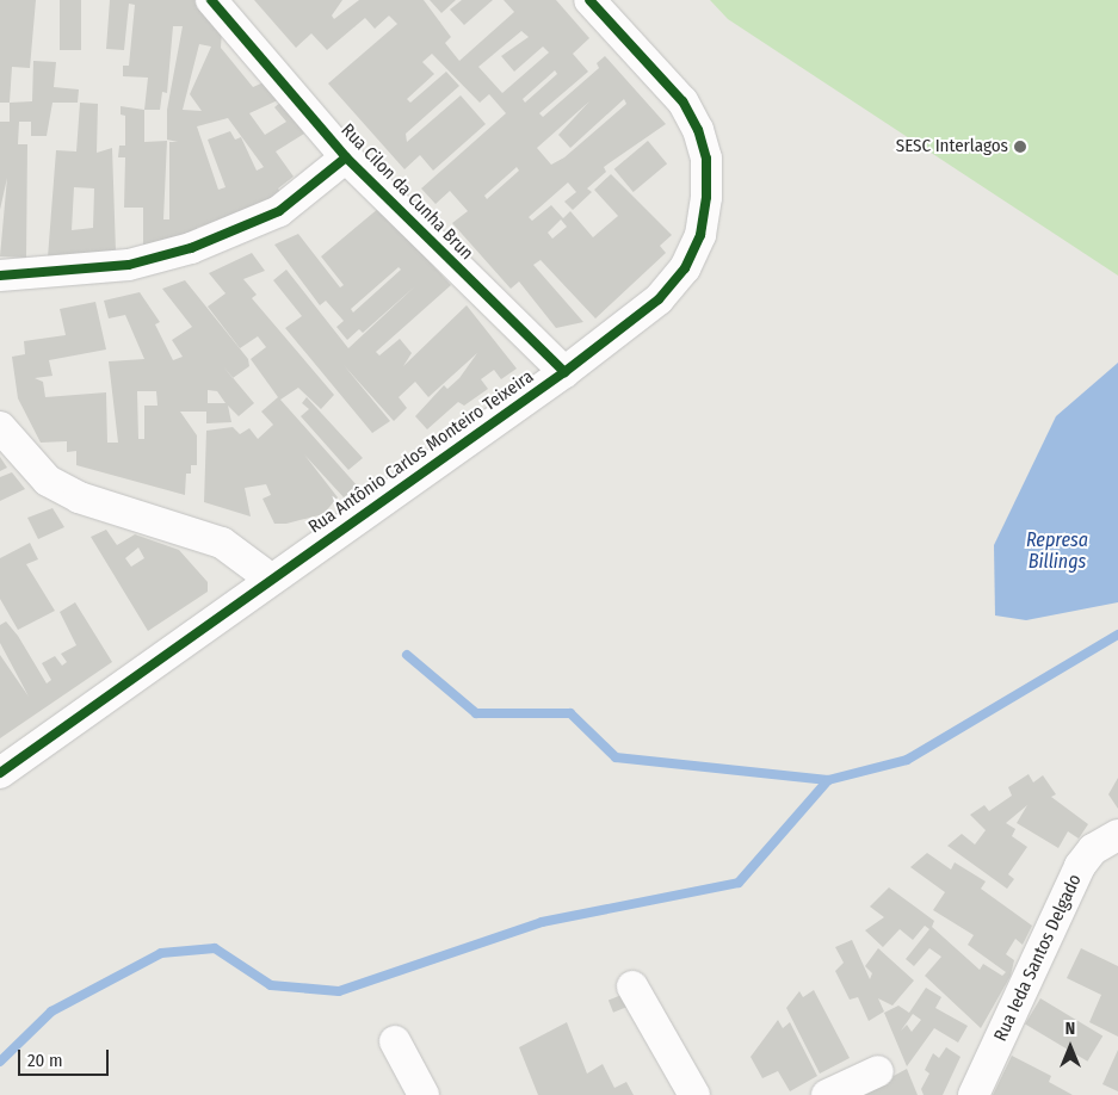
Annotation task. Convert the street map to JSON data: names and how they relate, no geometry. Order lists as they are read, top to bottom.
{
  "streets": {
    "street": ["Rua Cilon da Cunha Brun", "Rua Antônio Carlos Monteiro Teixeira", "Rua Ieda Santos Delgado"]
  },
  "crossings": [
    ["Rua Cilon da Cunha Brun", "Rua Antônio Carlos Monteiro Teixeira"]
  ],
  "water": ["Represa Billings"],
  "places": ["SESC Interlagos"],
  "scale_bar": "20 m",
  "north": "top"
}
